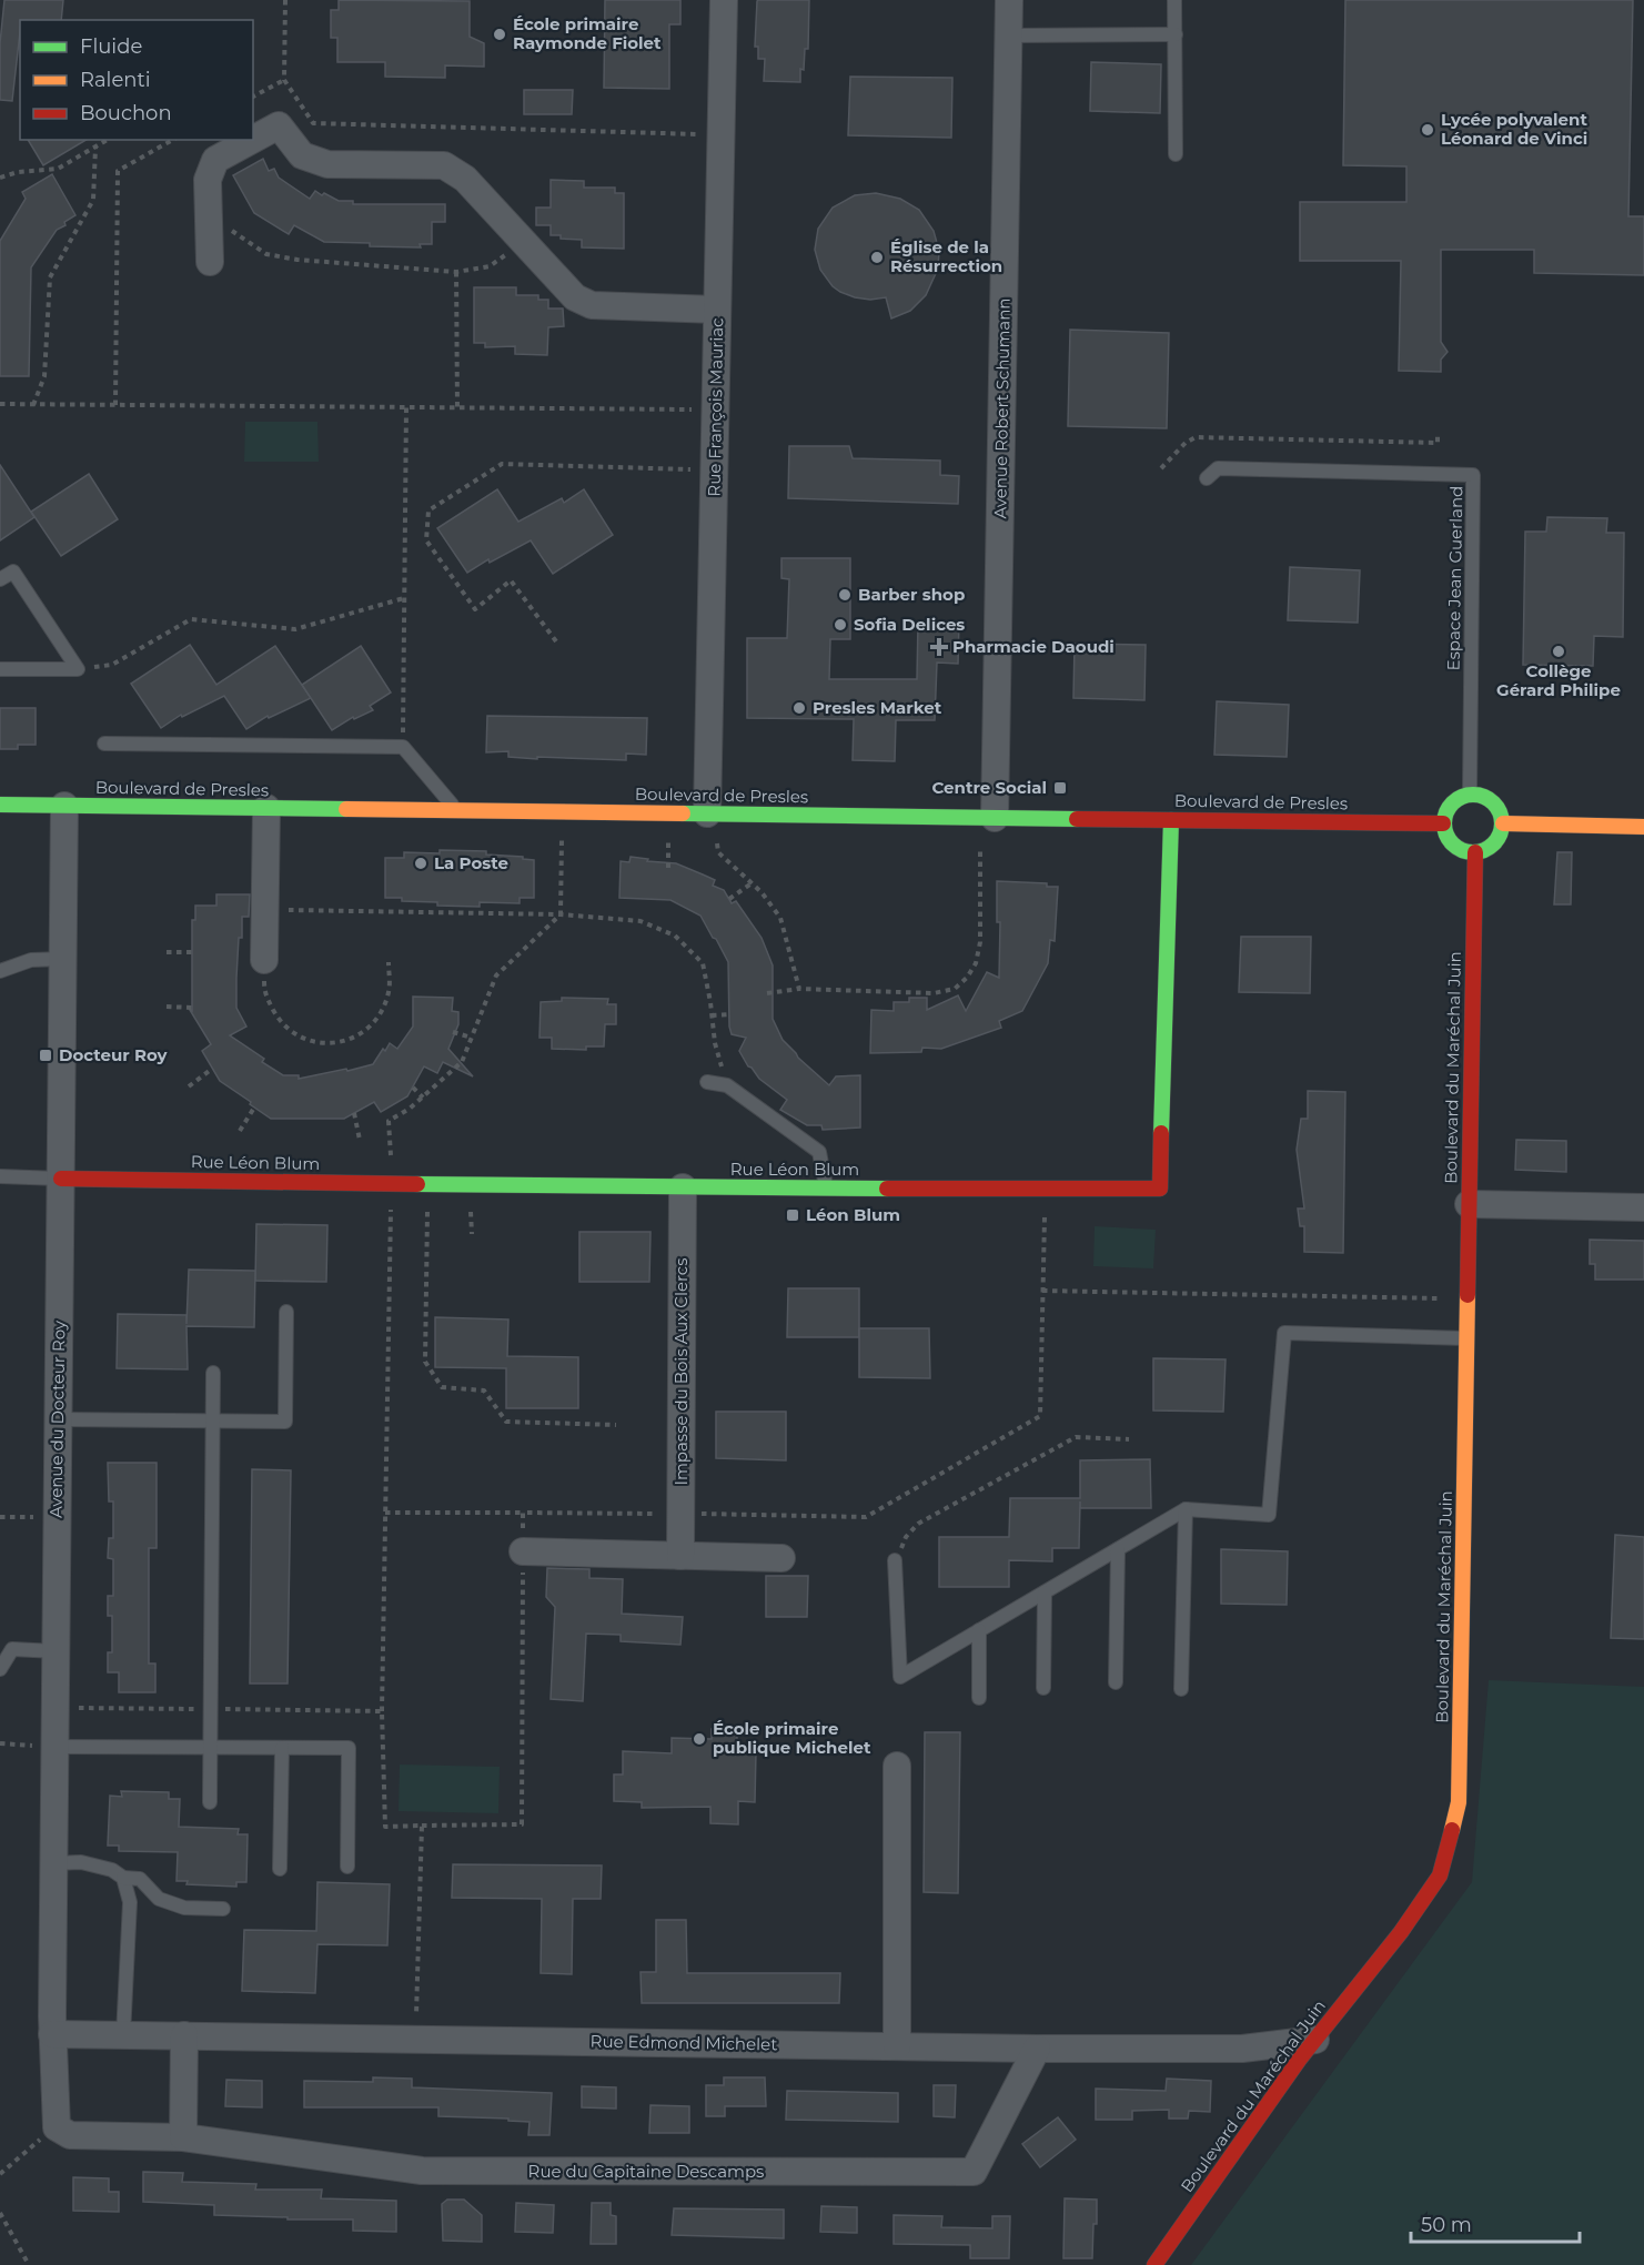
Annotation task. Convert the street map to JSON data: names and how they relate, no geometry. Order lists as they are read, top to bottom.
{
  "streets": {
    "street": [
      "Rue François Mauriac",
      "Avenue Robert Schumann",
      "Boulevard de Presles",
      "Boulevard du Maréchal Juin",
      "Rue Léon Blum",
      "Impasse du Bois Aux Clercs",
      "Avenue du Docteur Roy",
      "Rue Edmond Michelet",
      "Rue du Capitaine Descamps"
    ],
    "lane": ["Espace Jean Guerland"]
  },
  "crossings": [
    ["Rue François Mauriac", "Boulevard de Presles"],
    ["Avenue Robert Schumann", "Boulevard de Presles"],
    ["Espace Jean Guerland", "Boulevard de Presles"],
    ["Espace Jean Guerland", "Boulevard du Maréchal Juin"],
    ["Boulevard de Presles", "Boulevard du Maréchal Juin"],
    ["Boulevard de Presles", "Rue Léon Blum"],
    ["Boulevard de Presles", "Avenue du Docteur Roy"],
    ["Boulevard du Maréchal Juin", "Rue Edmond Michelet"],
    ["Rue Léon Blum", "Impasse du Bois Aux Clercs"],
    ["Rue Léon Blum", "Avenue du Docteur Roy"],
    ["Avenue du Docteur Roy", "Rue Edmond Michelet"],
    ["Rue Edmond Michelet", "Rue du Capitaine Descamps"]
  ],
  "places": {
    "other": [
      "École primaire Raymonde Fiolet",
      "Lycée polyvalent Léonard de Vinci",
      "Église de la Résurrection",
      "Barber shop",
      "Sofia Delices",
      "Collège Gérard Philipe",
      "Presles Market",
      "La Poste",
      "École primaire publique Michelet"
    ],
    "health": ["Pharmacie Daoudi"],
    "transit": ["Centre Social", "Docteur Roy", "Léon Blum"]
  },
  "legend": ["Fluide", "Ralenti", "Bouchon"],
  "scale_bar": "50 m"
}
